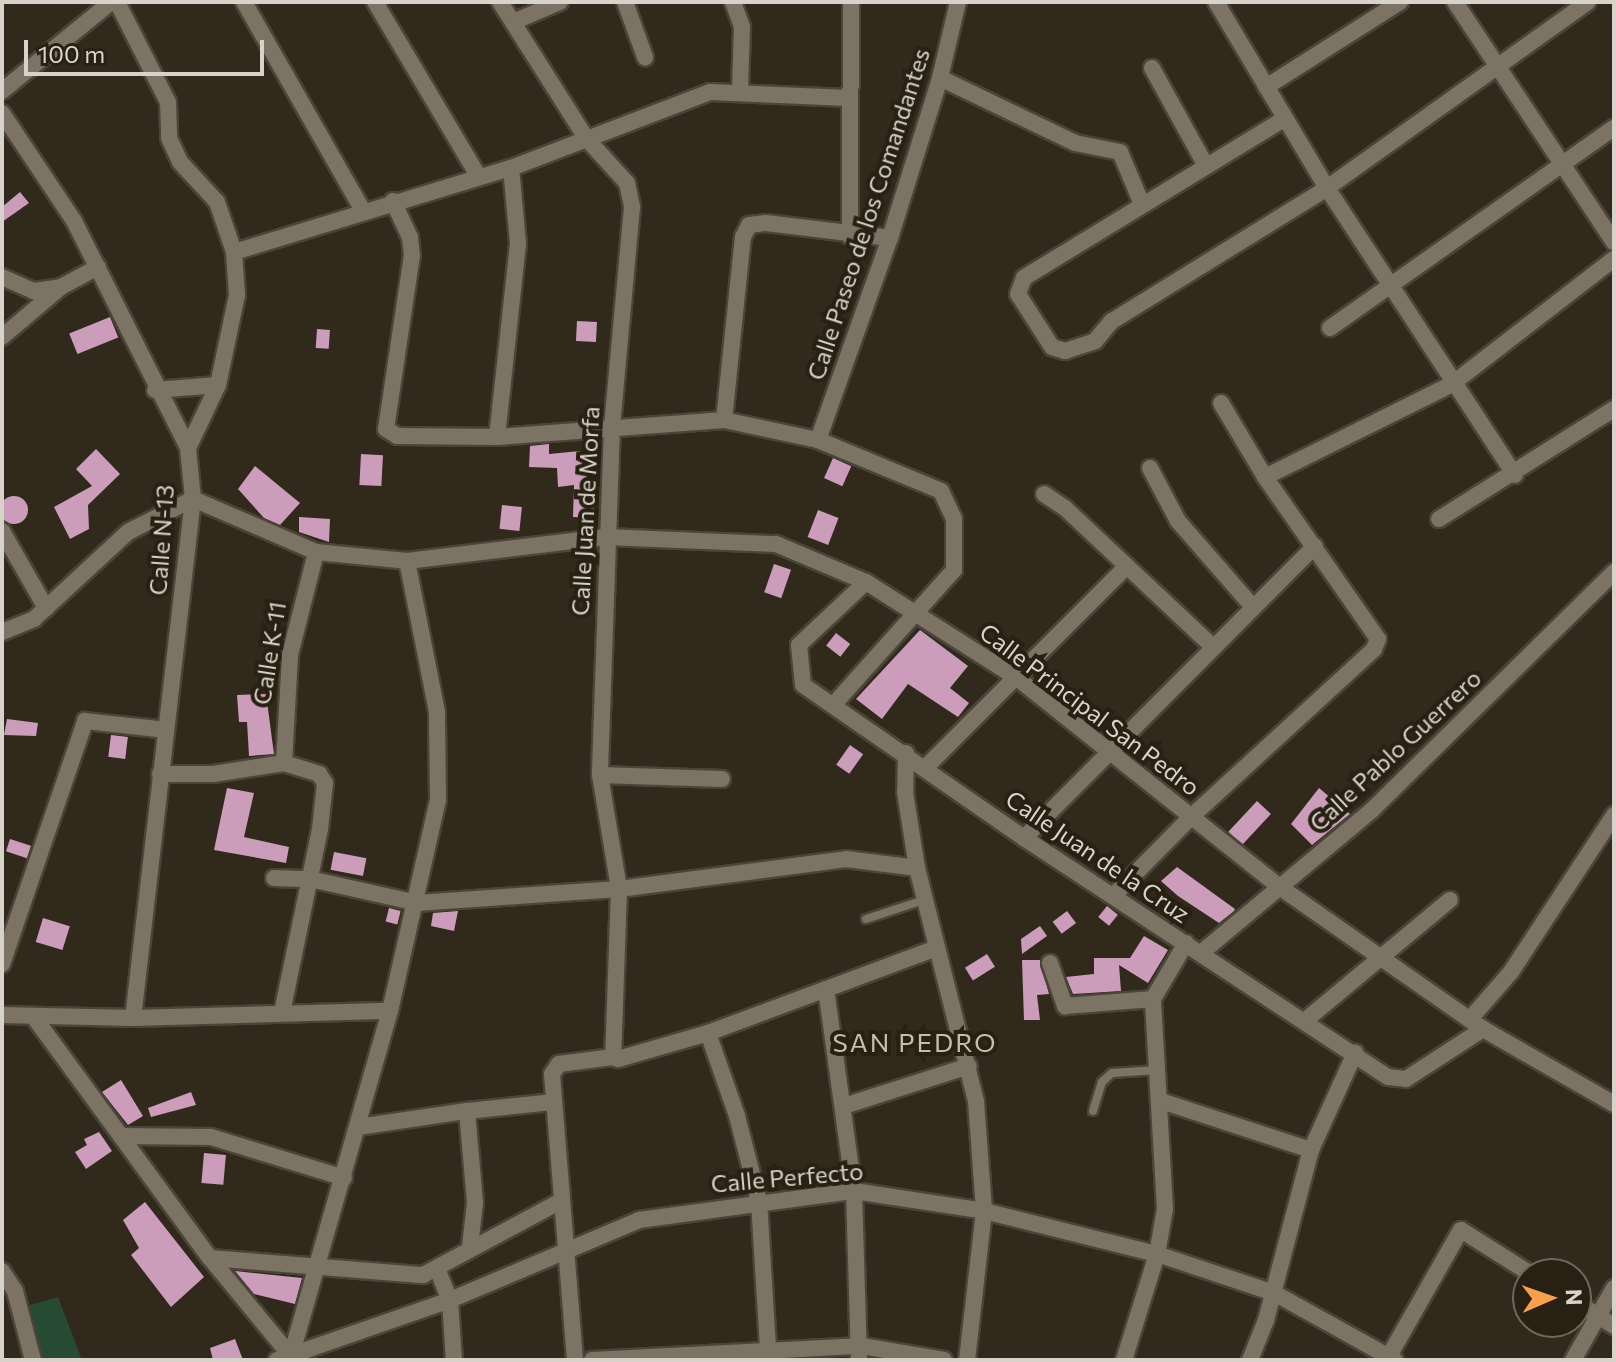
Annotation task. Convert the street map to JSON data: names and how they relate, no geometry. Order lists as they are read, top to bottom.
{
  "streets": {
    "street": [
      "Calle Paseo de los Comandantes",
      "Calle Juan de Morfa",
      "Calle N-13",
      "Calle K-11",
      "Calle Principal San Pedro",
      "Calle Pablo Guerrero",
      "Calle Juan de la Cruz",
      "Calle Perfecto"
    ]
  },
  "crossings": [
    ["Calle Juan de Morfa", "Calle Principal San Pedro"],
    ["Calle N-13", "Calle Principal San Pedro"],
    ["Calle K-11", "Calle Principal San Pedro"],
    ["Calle Principal San Pedro", "Calle Pablo Guerrero"],
    ["Calle Principal San Pedro", "Calle Juan de la Cruz"],
    ["Calle Pablo Guerrero", "Calle Juan de la Cruz"]
  ],
  "districts": ["SAN PEDRO"],
  "scale_bar": "100 m",
  "north": "right"
}
